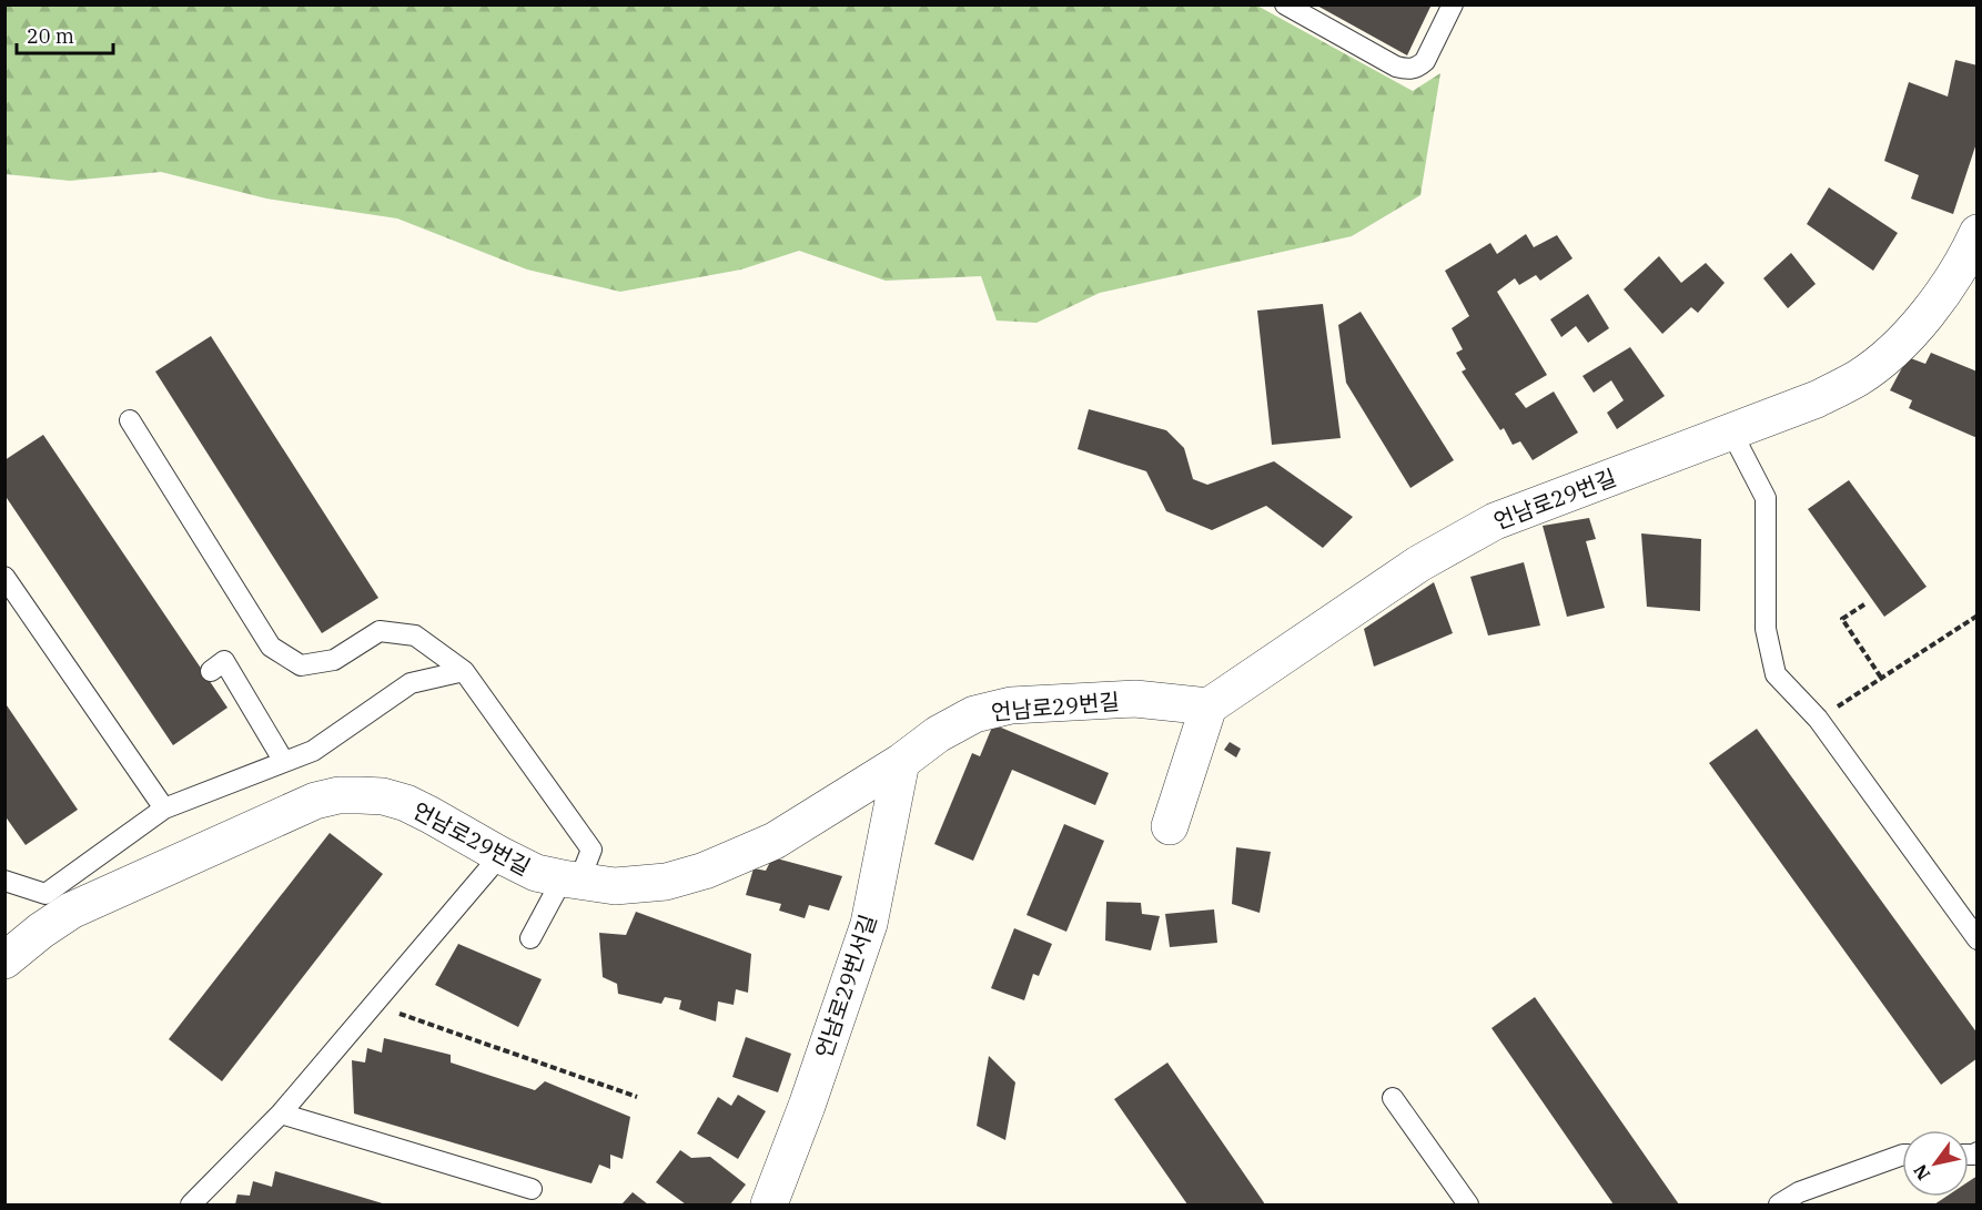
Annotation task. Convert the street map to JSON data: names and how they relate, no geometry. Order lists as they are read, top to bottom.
{
  "streets": {
    "street": ["언남로29번길", "언남로29번서길"]
  },
  "crossings": [
    ["언남로29번길", "언남로29번서길"]
  ],
  "scale_bar": "20 m",
  "north": "bottom left"
}
